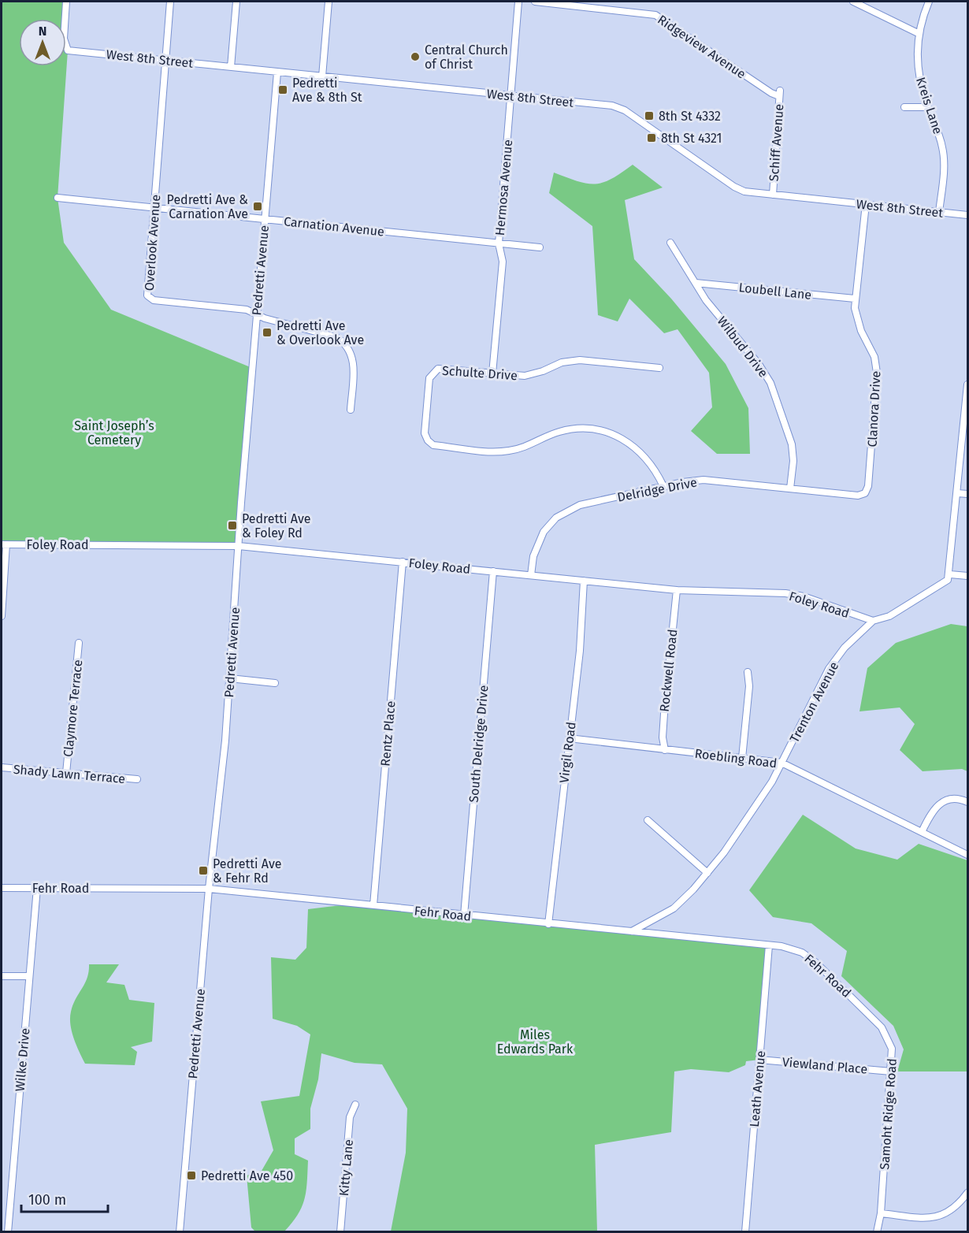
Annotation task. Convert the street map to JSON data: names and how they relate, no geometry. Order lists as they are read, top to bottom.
{
  "streets": {
    "street": [
      "Ridgeview Avenue",
      "West 8th Street",
      "Kreis Lane",
      "Schiff Avenue",
      "Hermosa Avenue",
      "Carnation Avenue",
      "Overlook Avenue",
      "Pedretti Avenue",
      "Loubell Lane",
      "Wilbud Drive",
      "Schulte Drive",
      "Clanora Drive",
      "Delridge Drive",
      "Foley Road",
      "Rockwell Road",
      "Trenton Avenue",
      "Claymore Terrace",
      "Rentz Place",
      "South Delridge Drive",
      "Virgil Road",
      "Roebling Road",
      "Shady Lawn Terrace",
      "Fehr Road",
      "Wilke Drive",
      "Viewland Place",
      "Leath Avenue",
      "Samoht Ridge Road",
      "Kitty Lane"
    ]
  },
  "crossings": [
    ["Ridgeview Avenue", "Schiff Avenue"],
    ["West 8th Street", "Kreis Lane"],
    ["West 8th Street", "Schiff Avenue"],
    ["West 8th Street", "Hermosa Avenue"],
    ["West 8th Street", "Overlook Avenue"],
    ["West 8th Street", "Pedretti Avenue"],
    ["West 8th Street", "Clanora Drive"],
    ["Hermosa Avenue", "Carnation Avenue"],
    ["Hermosa Avenue", "Schulte Drive"],
    ["Carnation Avenue", "Overlook Avenue"],
    ["Carnation Avenue", "Pedretti Avenue"],
    ["Overlook Avenue", "Pedretti Avenue"],
    ["Pedretti Avenue", "Foley Road"],
    ["Pedretti Avenue", "Fehr Road"],
    ["Loubell Lane", "Wilbud Drive"],
    ["Loubell Lane", "Clanora Drive"],
    ["Wilbud Drive", "Delridge Drive"],
    ["Schulte Drive", "Delridge Drive"],
    ["Clanora Drive", "Delridge Drive"],
    ["Delridge Drive", "Foley Road"],
    ["Foley Road", "Rockwell Road"],
    ["Foley Road", "Trenton Avenue"],
    ["Foley Road", "Rentz Place"],
    ["Foley Road", "South Delridge Drive"],
    ["Foley Road", "Virgil Road"],
    ["Rockwell Road", "Roebling Road"],
    ["Trenton Avenue", "Roebling Road"],
    ["Trenton Avenue", "Fehr Road"],
    ["Claymore Terrace", "Shady Lawn Terrace"],
    ["Rentz Place", "Fehr Road"],
    ["South Delridge Drive", "Fehr Road"],
    ["Virgil Road", "Roebling Road"],
    ["Virgil Road", "Fehr Road"],
    ["Fehr Road", "Wilke Drive"],
    ["Fehr Road", "Leath Avenue"],
    ["Fehr Road", "Samoht Ridge Road"],
    ["Viewland Place", "Leath Avenue"],
    ["Viewland Place", "Samoht Ridge Road"]
  ],
  "parks": ["Saint Joseph’s Cemetery", "Miles Edwards Park"],
  "places": {
    "other": ["Central Church of Christ"],
    "transit": [
      "Pedretti Ave & 8th St",
      "8th St 4332",
      "8th St 4321",
      "Pedretti Ave & Carnation Ave",
      "Pedretti Ave & Overlook Ave",
      "Pedretti Ave & Foley Rd",
      "Pedretti Ave & Fehr Rd",
      "Pedretti Ave 450"
    ]
  },
  "scale_bar": "100 m",
  "north": "top"
}
